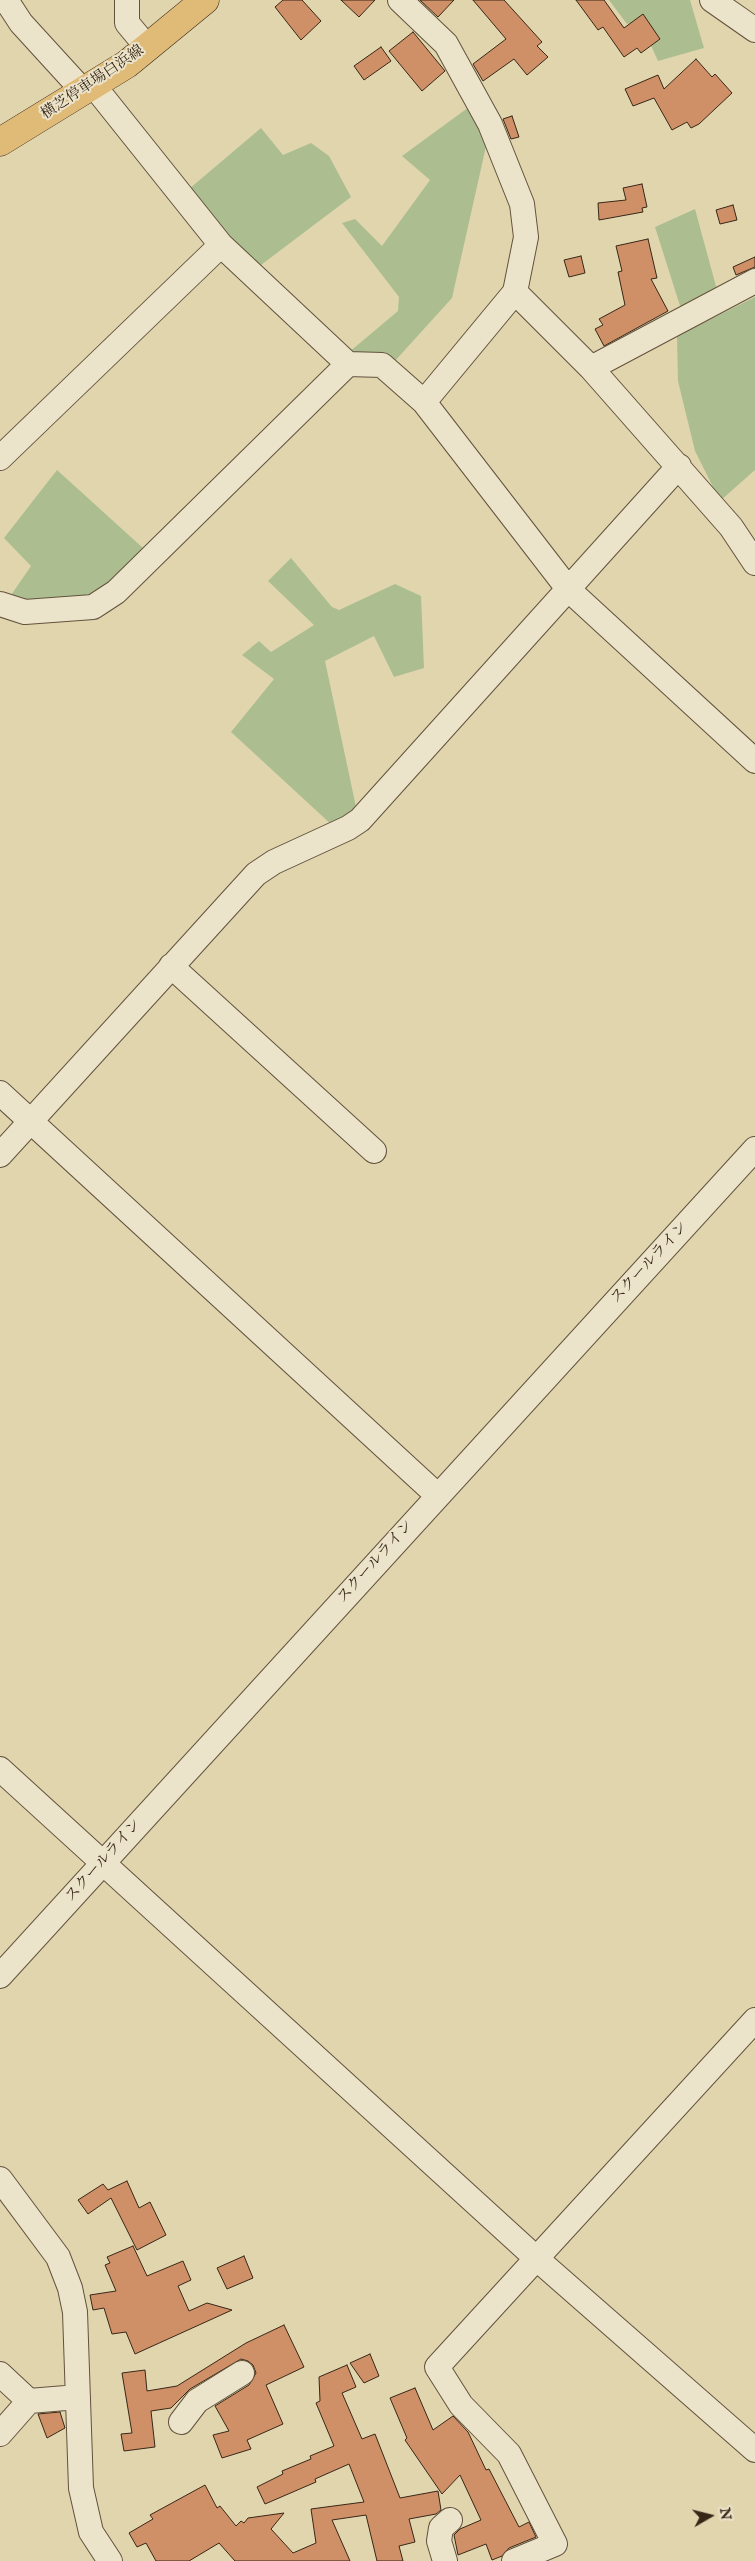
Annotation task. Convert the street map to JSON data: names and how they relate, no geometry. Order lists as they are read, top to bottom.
{
  "streets": {
    "main road": ["横芝停車場白浜線"],
    "street": ["スクールライン"]
  },
  "north": "right"
}
